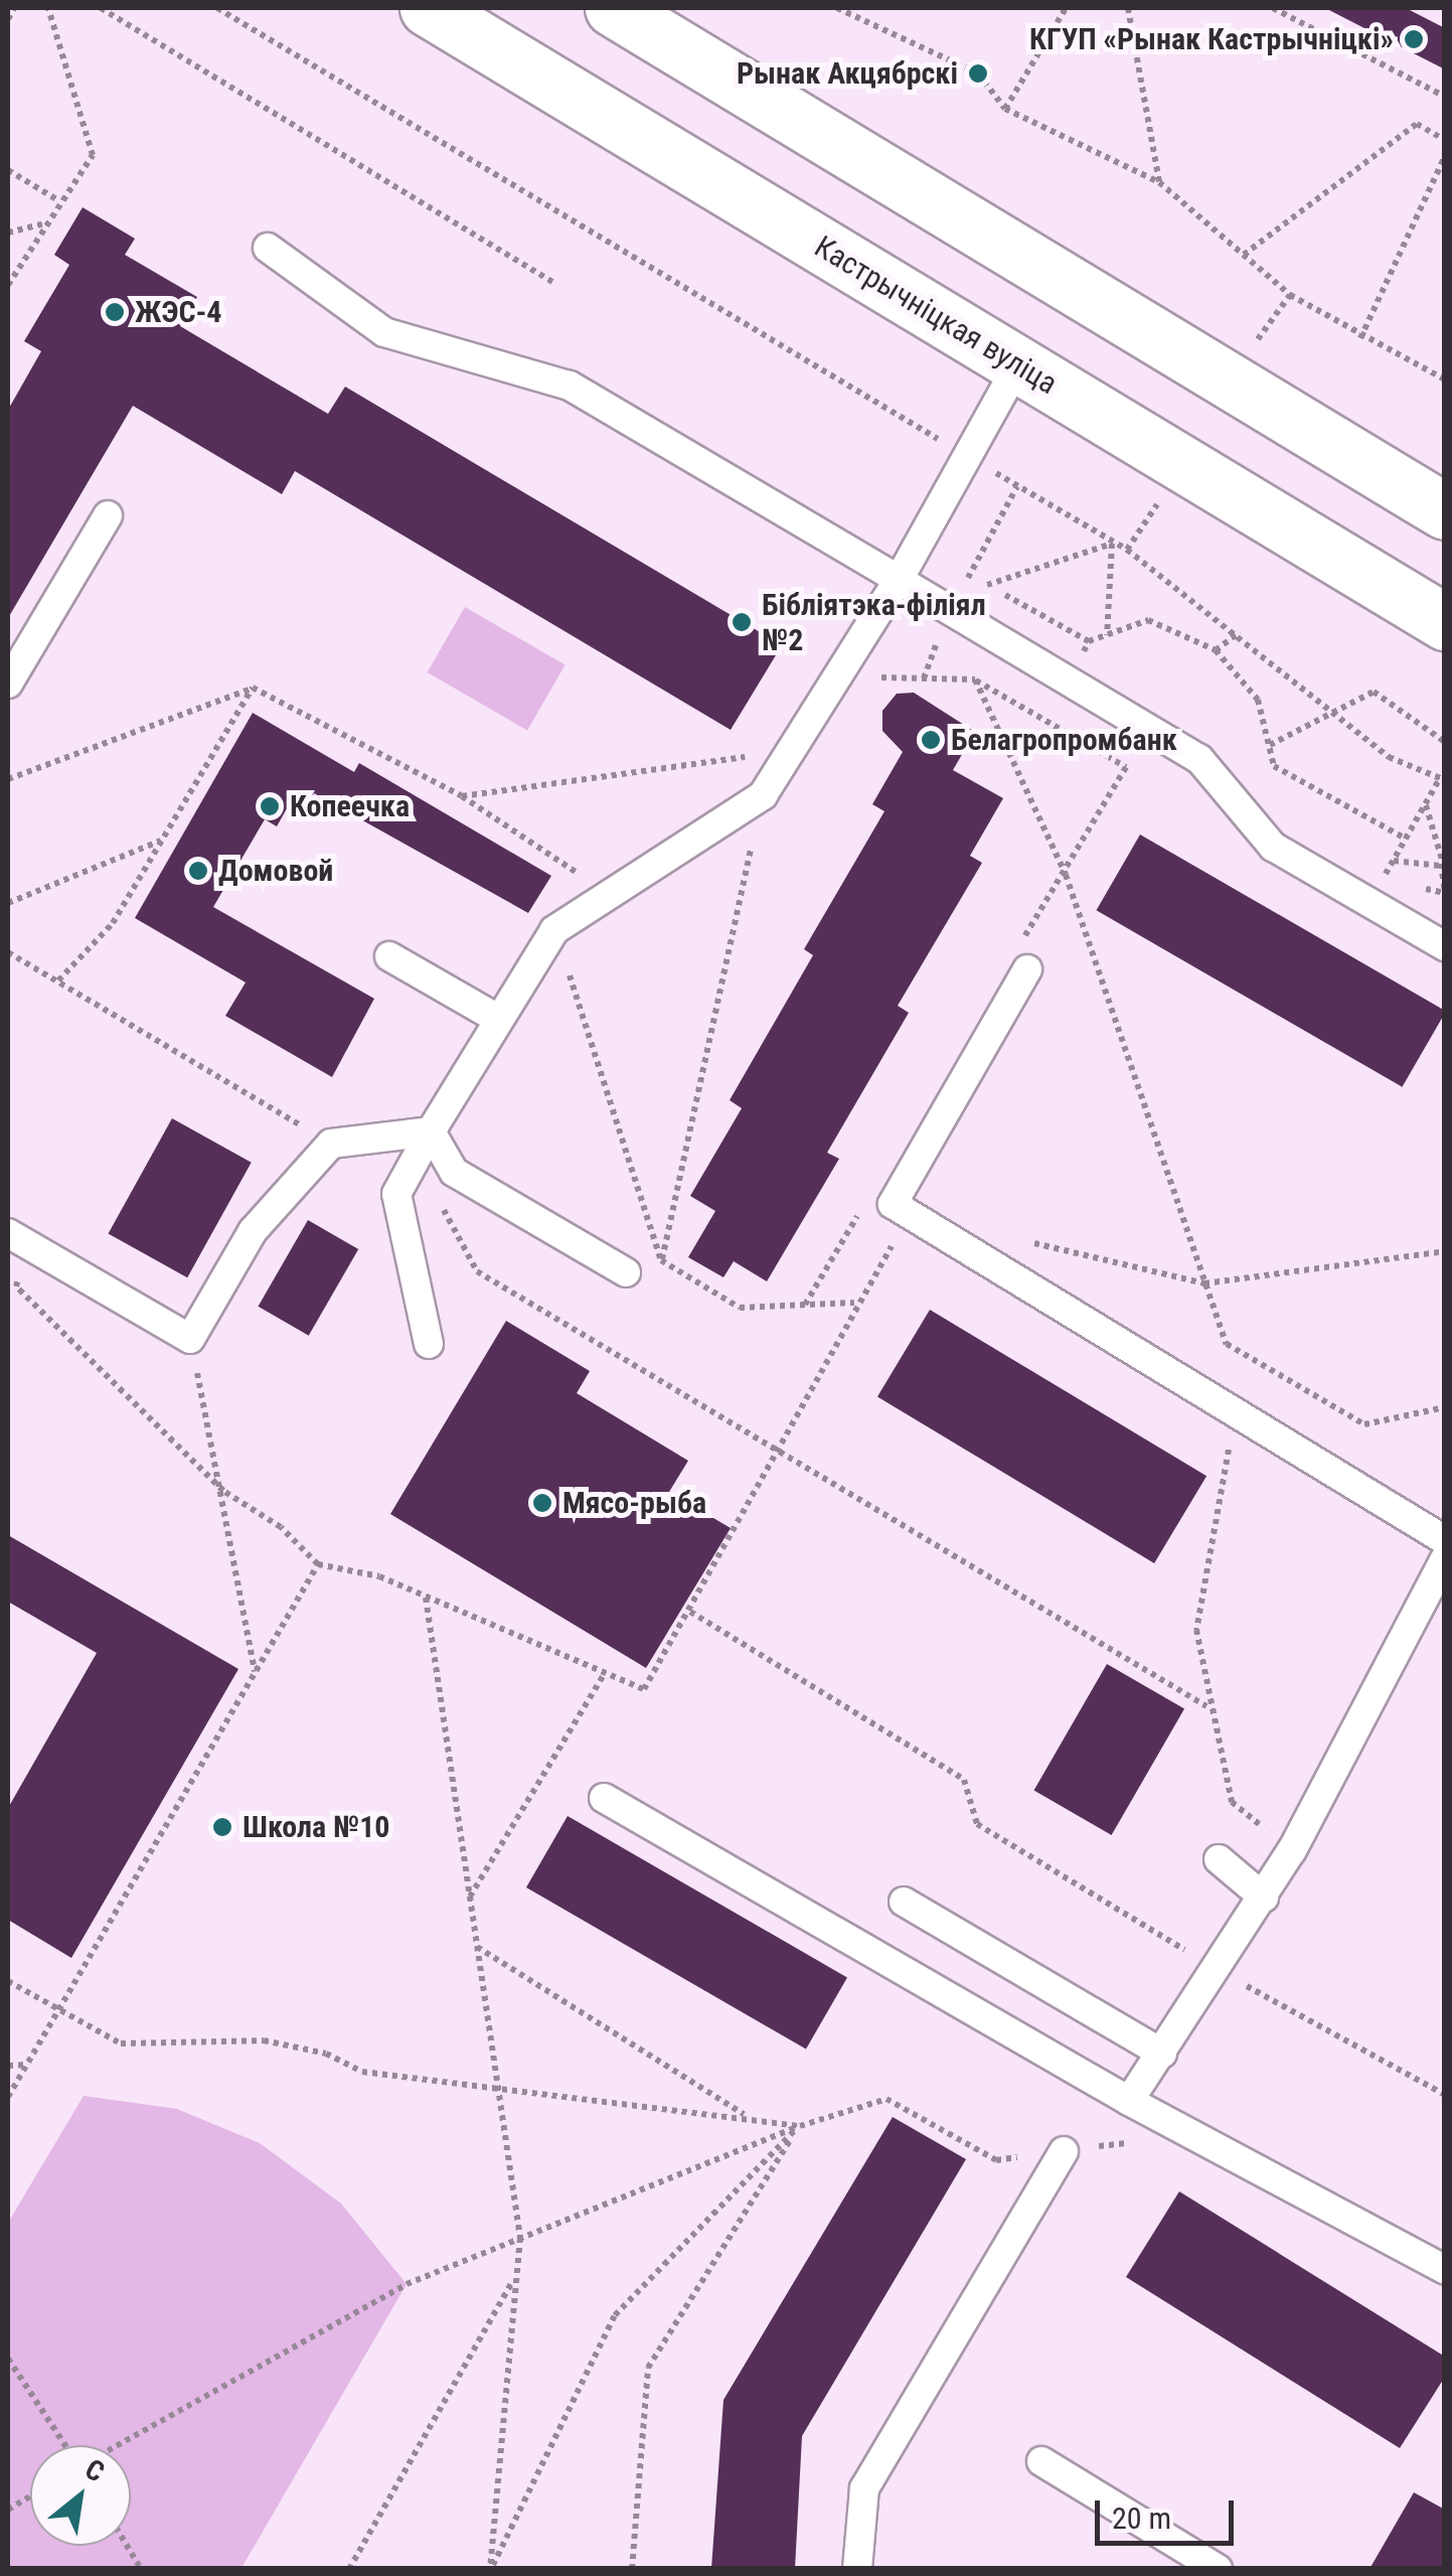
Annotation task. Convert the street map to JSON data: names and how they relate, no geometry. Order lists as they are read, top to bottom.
{
  "streets": {
    "main road": ["Кастрычніцкая вуліца"]
  },
  "places": [
    "КГУП «Рынак Кастрычніцкі»",
    "Рынак Акцябрскі",
    "ЖЭС-4",
    "Бібліятэка-філіял №2",
    "Белагропромбанк",
    "Копеечка",
    "Домовой",
    "Мясо-рыба",
    "Школа №10"
  ],
  "scale_bar": "20 m",
  "north": "top right"
}
